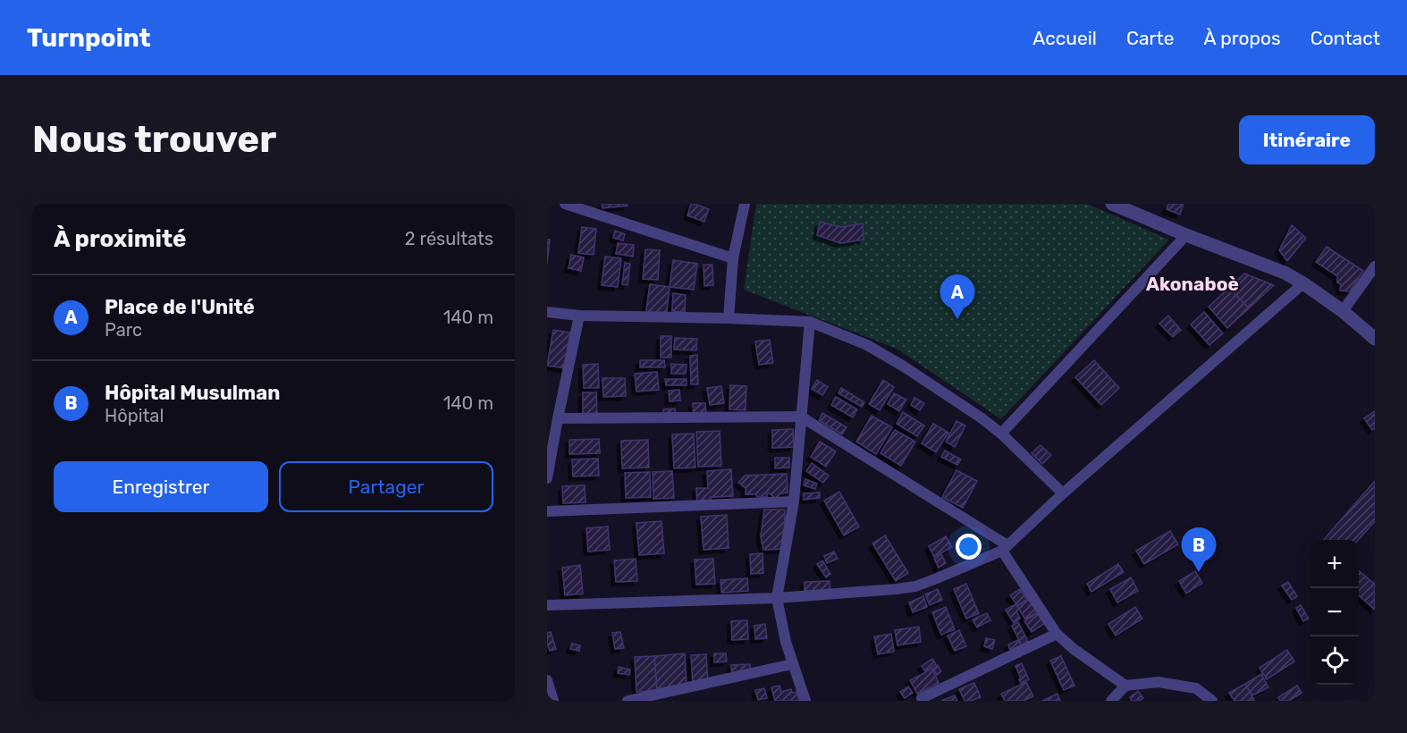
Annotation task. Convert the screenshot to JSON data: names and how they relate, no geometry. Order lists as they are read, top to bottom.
{
  "districts": ["Akonaboè"],
  "page": {
    "header": "Turnpoint",
    "nav": [
      "Accueil",
      "Carte",
      "À propos",
      "Contact"
    ],
    "buttons": [
      "Itinéraire",
      ["Enregistrer", "Partager"]
    ],
    "title": "Nous trouver",
    "heading": ["À proximité", "2 résultats"],
    "list": [
      {
        "mark": "A",
        "name": "Place de l'Unité",
        "note": "Parc",
        "value": "140 m"
      },
      {
        "mark": "B",
        "name": "Hôpital Musulman",
        "note": "Hôpital",
        "value": "140 m"
      }
    ],
    "pins": ["A", "B"],
    "map_buttons": ["+", "−"]
  }
}
